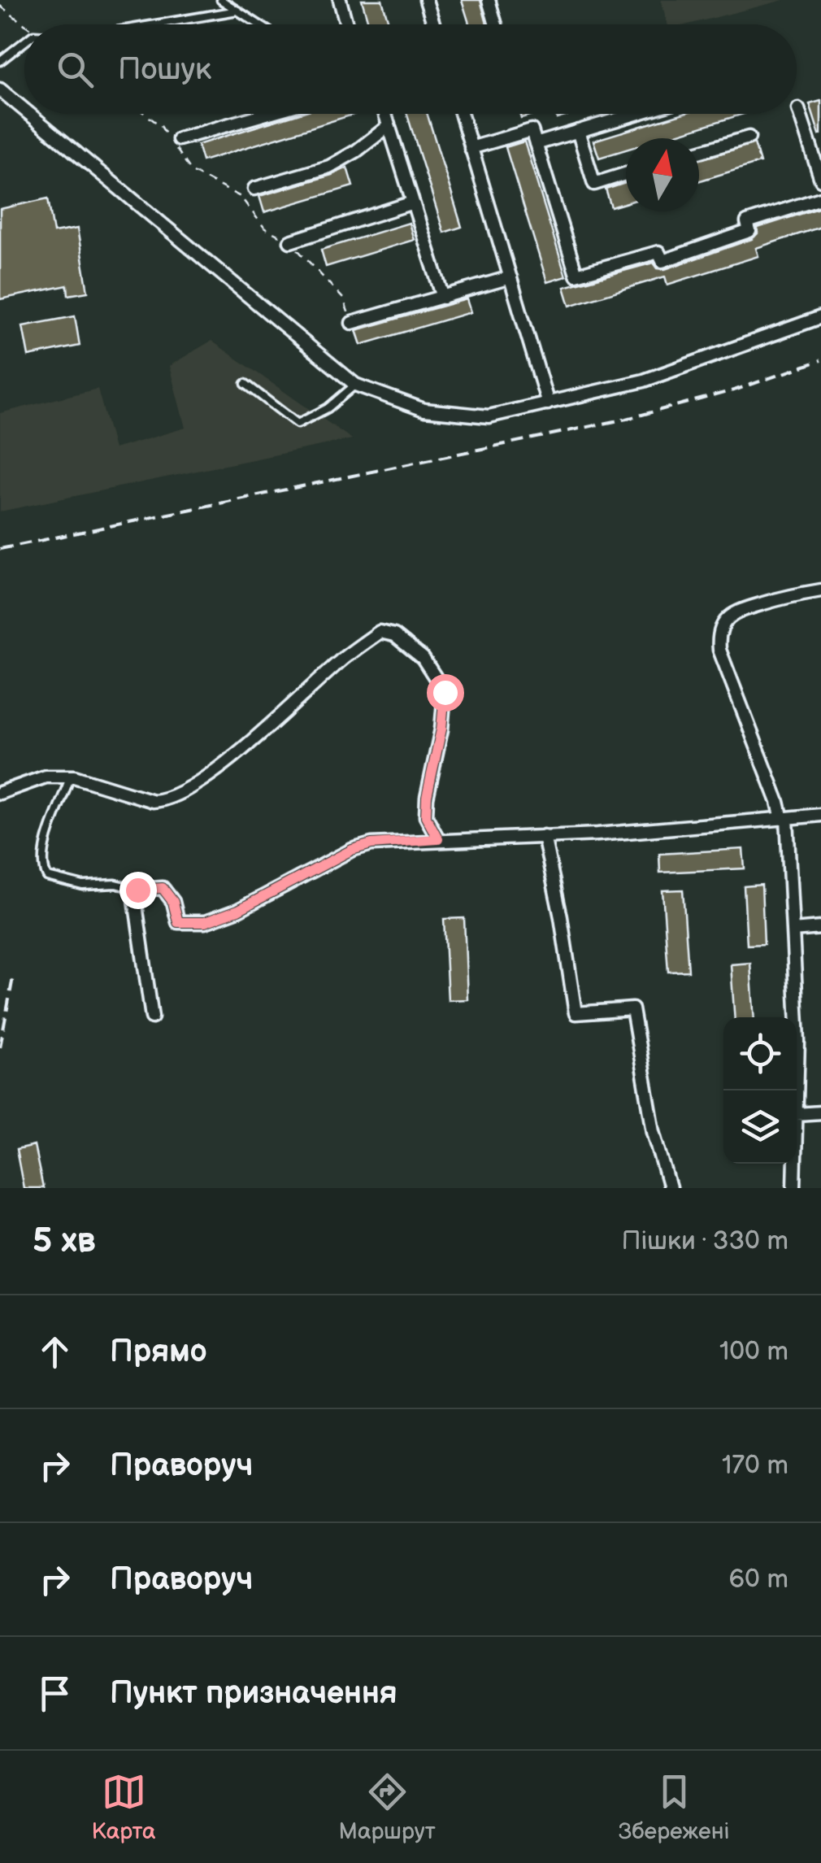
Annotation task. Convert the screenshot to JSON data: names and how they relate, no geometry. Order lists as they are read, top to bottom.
{
  "north": "top",
  "page": {
    "search": "Пошук",
    "heading": ["5 хв", "Пішки · 330 m"],
    "list": [
      ["Прямо", "100 m"],
      ["Праворуч", "170 m"],
      ["Праворуч", "60 m"],
      "Пункт призначення"
    ],
    "nav": ["Карта", "Маршрут", "Збережені"]
  }
}
